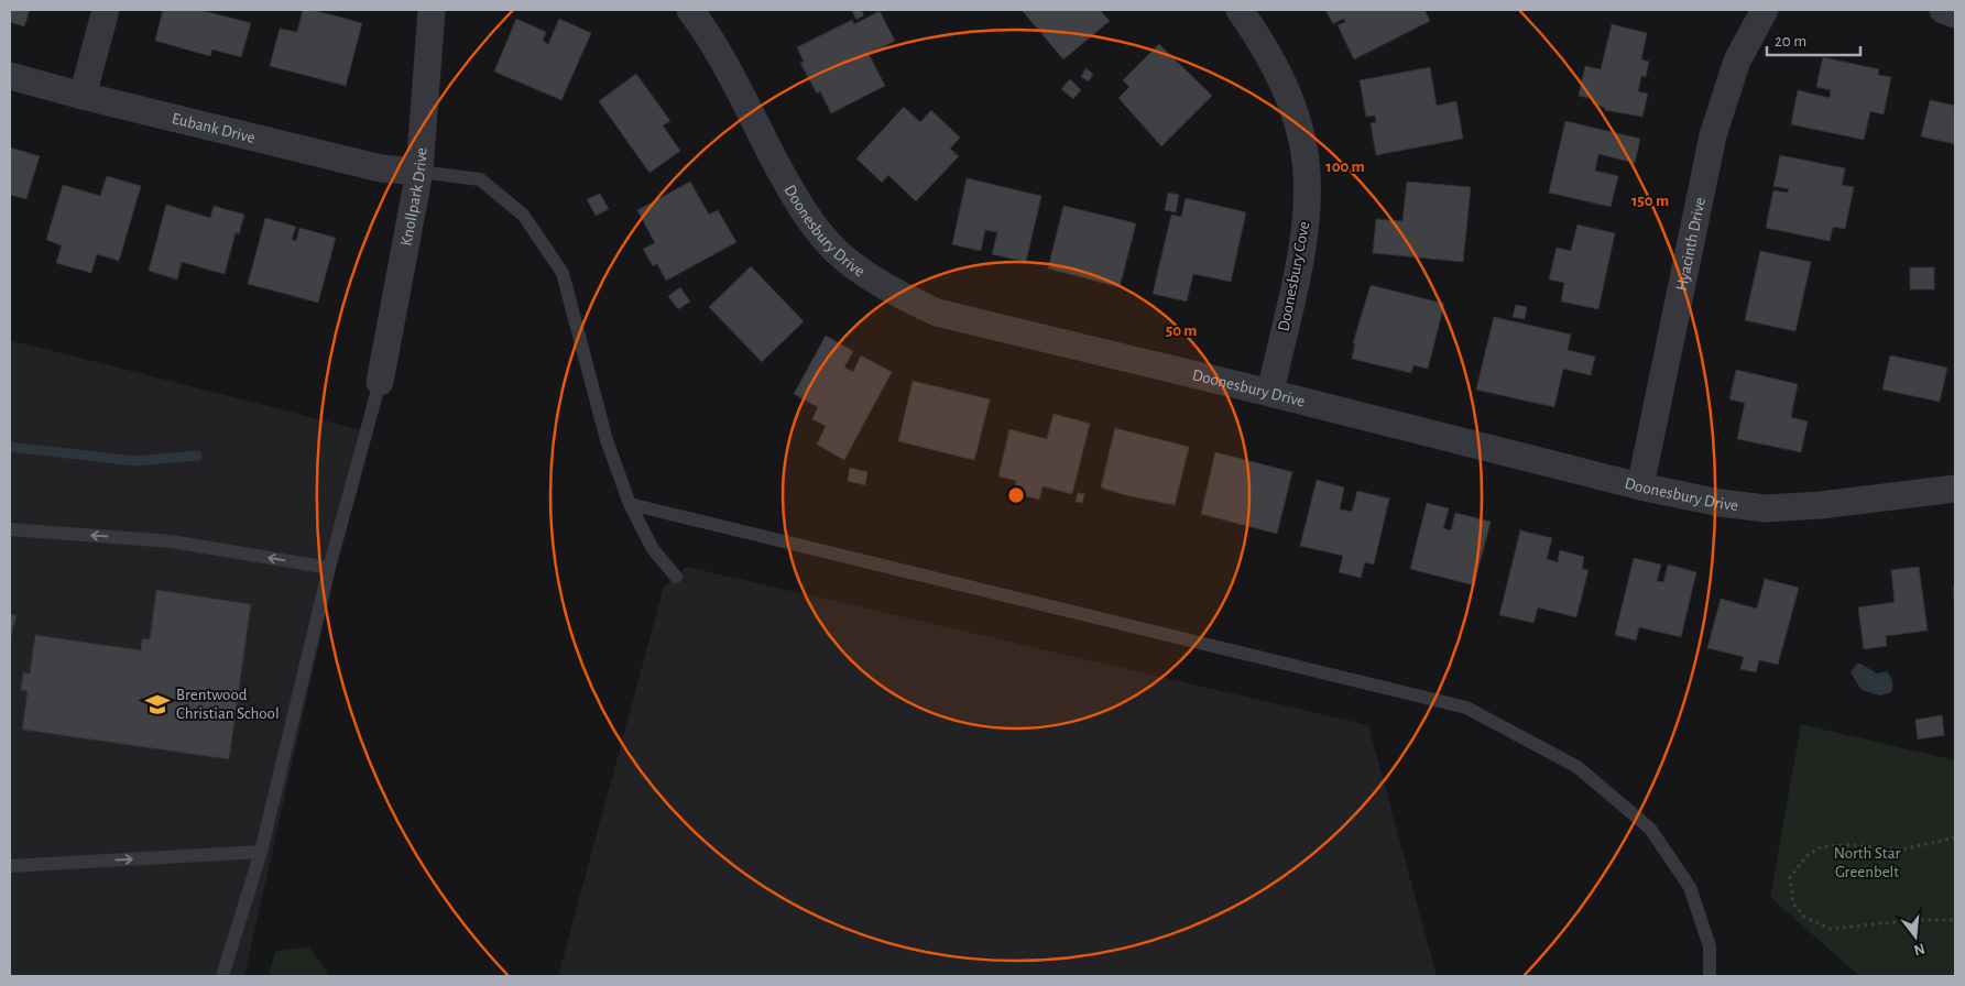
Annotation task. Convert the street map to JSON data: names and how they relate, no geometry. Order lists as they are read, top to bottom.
{
  "streets": {
    "street": [
      "Eubank Drive",
      "Knollpark Drive",
      "Doonesbury Drive",
      "Hyacinth Drive",
      "Doonesbury Cove"
    ]
  },
  "crossings": [
    ["Eubank Drive", "Knollpark Drive"],
    ["Doonesbury Drive", "Hyacinth Drive"],
    ["Doonesbury Drive", "Doonesbury Cove"]
  ],
  "parks": ["North Star Greenbelt"],
  "places": {
    "school or university": ["Brentwood Christian School"]
  },
  "scale_bar": "20 m",
  "north": "bottom",
  "rings": ["100 m", "150 m", "50 m"]
}
